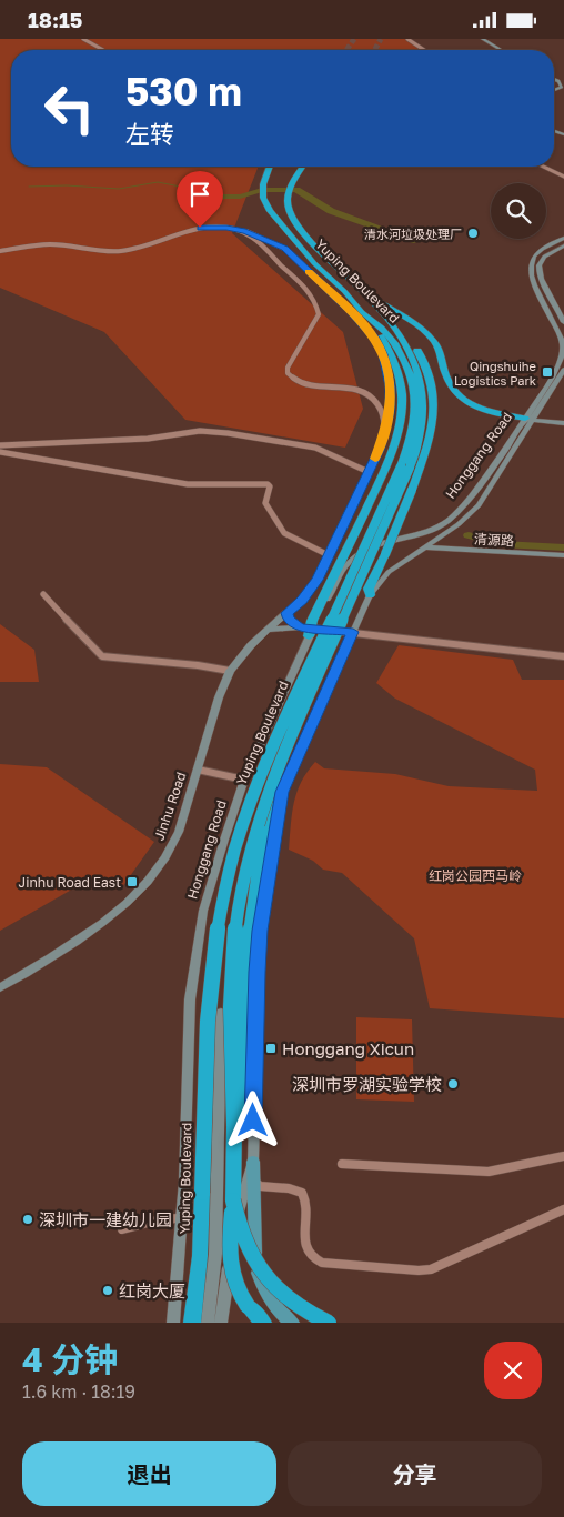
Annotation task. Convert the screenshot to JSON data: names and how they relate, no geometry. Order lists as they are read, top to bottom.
{
  "streets": {
    "highway": ["Yuping Boulevard"],
    "main road": ["Honggang Road", "清源路", "Jinhu Road"]
  },
  "crossings": [
    ["Honggang Road", "清源路"]
  ],
  "parks": ["红岗公园西马岭"],
  "places": {
    "other": [
      "清水河垃圾处理厂",
      "深圳市罗湖实验学校",
      "深圳市一建幼儿园",
      "红岗大厦"
    ],
    "transit": ["Qingshuihe Logistics Park", "Jinhu Road East", "Honggang Xicun"]
  },
  "page": {
    "status": "18:15",
    "turn": ["530 m", "左转"],
    "heading": ["4 分钟", "1.6 km · 18:19"],
    "buttons": ["退出", "分享"]
  }
}
